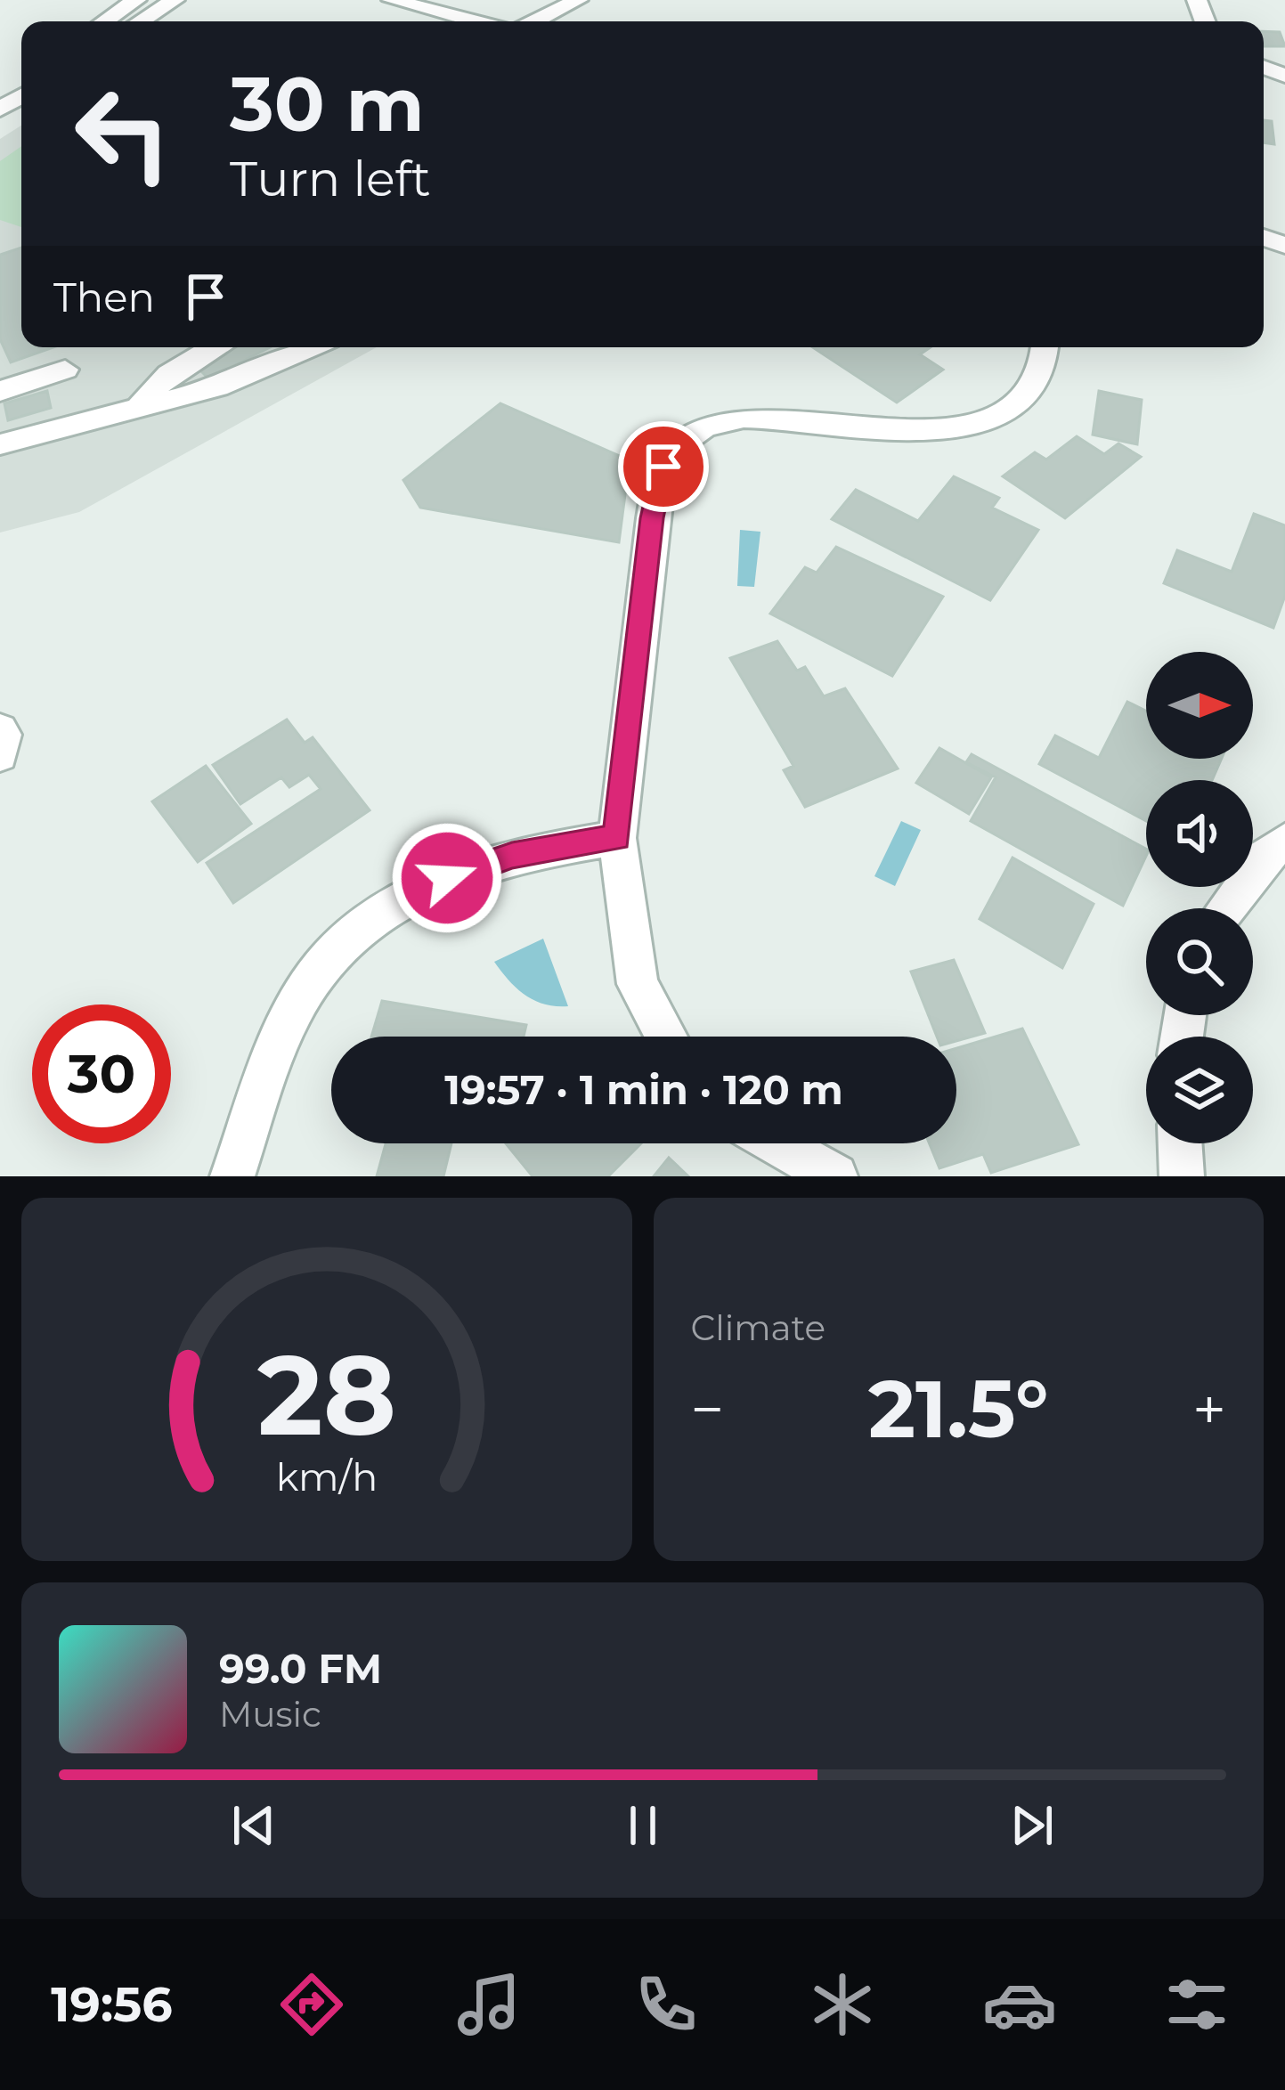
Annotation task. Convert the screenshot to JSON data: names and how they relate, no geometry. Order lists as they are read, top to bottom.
{
  "north": "right",
  "page": {
    "turn": ["30 m", "Turn left"],
    "then": "Then",
    "limit": "30",
    "trip": "19:57 · 1 min · 120 m",
    "tile": "Climate",
    "heat": ["−", "21.5°", "+"],
    "song": ["99.0 FM", "Music"],
    "tabs": "19:56",
    "gauge": ["28", "km/h"]
  }
}
